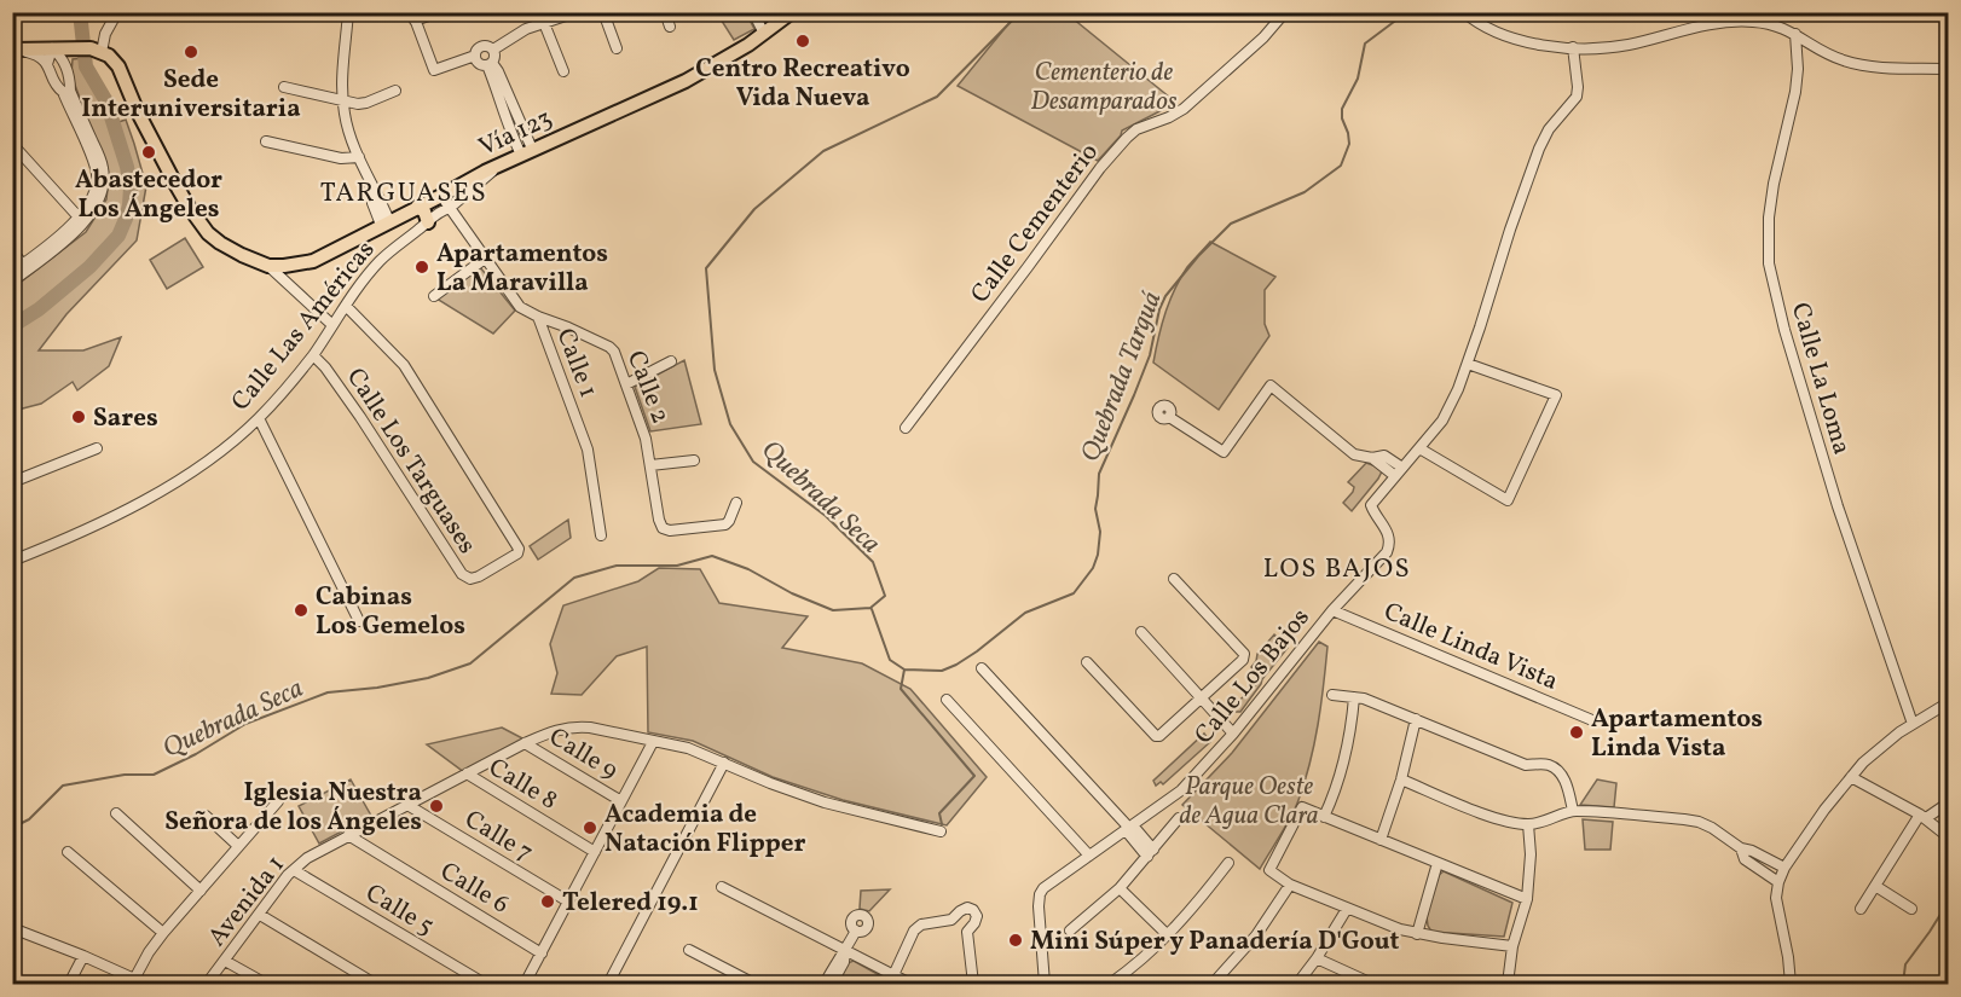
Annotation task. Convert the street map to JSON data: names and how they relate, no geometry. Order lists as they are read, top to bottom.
{
  "streets": {
    "main road": ["Vía 123"],
    "street": [
      "Calle Cementerio",
      "Calle Las Américas",
      "Calle 1",
      "Calle La Loma",
      "Calle 2",
      "Calle Los Targuases",
      "Calle Linda Vista",
      "Calle Los Bajos",
      "Calle 9",
      "Calle 8",
      "Calle 7",
      "Calle 6",
      "Avenida 1",
      "Calle 5"
    ]
  },
  "crossings": [
    ["Vía 123", "Calle Las Américas"],
    ["Vía 123", "Calle 1"],
    ["Calle Las Américas", "Calle 1"],
    ["Calle Las Américas", "Calle Los Targuases"],
    ["Calle 1", "Calle 2"],
    ["Calle Linda Vista", "Calle Los Bajos"],
    ["Calle 9", "Avenida 1"],
    ["Calle 8", "Avenida 1"],
    ["Calle 7", "Avenida 1"],
    ["Calle 6", "Avenida 1"],
    ["Avenida 1", "Calle 5"]
  ],
  "districts": ["TARGUASES", "LOS BAJOS"],
  "water": ["Quebrada Targuá", "Quebrada Seca"],
  "parks": ["Cementerio de Desamparados", "Parque Oeste de Agua Clara"],
  "places": [
    "Centro Recreativo Vida Nueva",
    "Sede Interuniversitaria",
    "Abastecedor Los Ángeles",
    "Apartamentos La Maravilla",
    "Sares",
    "Cabinas Los Gemelos",
    "Apartamentos Linda Vista",
    "Iglesia Nuestra Señora de los Ángeles",
    "Academia de Natación Flipper",
    "Telered 19.1",
    "Mini Súper y Panadería D'Gout"
  ]
}
